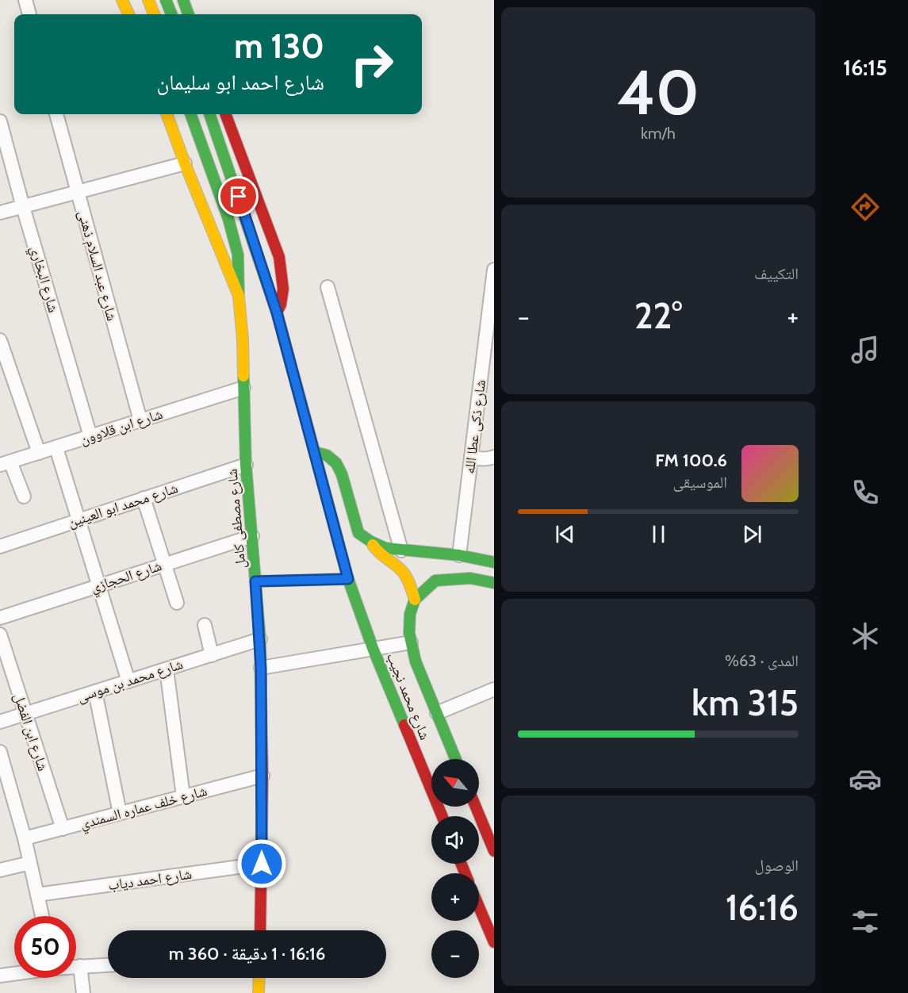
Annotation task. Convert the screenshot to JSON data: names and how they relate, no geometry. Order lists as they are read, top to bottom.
{
  "streets": {
    "main road": ["شارع مصطفى كامل", "شارع محمد نجيب"],
    "street": [
      "شارع عبد السلام ذهنى",
      "شارع البخاري",
      "شارع ابن قلاوون",
      "شارع ذكى عطا الله",
      "شارع محمد ابو العينين",
      "شارع الحجازي",
      "شارع محمد بن موسى",
      "شارع ابن الفضل",
      "شارع خلف عماره السمندي",
      "شارع احمد دياب"
    ]
  },
  "crossings": [
    ["شارع عبد السلام ذهنى", "شارع ابن قلاوون"],
    ["شارع البخاري", "شارع ابن قلاوون"],
    ["شارع ابن قلاوون", "شارع مصطفى كامل"],
    ["شارع محمد ابو العينين", "شارع مصطفى كامل"],
    ["شارع مصطفى كامل", "شارع الحجازي"],
    ["شارع مصطفى كامل", "شارع محمد بن موسى"],
    ["شارع مصطفى كامل", "شارع خلف عماره السمندي"],
    ["شارع مصطفى كامل", "شارع احمد دياب"],
    ["شارع محمد بن موسى", "شارع ابن الفضل"],
    ["شارع ابن الفضل", "شارع خلف عماره السمندي"]
  ],
  "north": "top left",
  "page": {
    "tabs": "16:15",
    "tile": [
      ["40", "km/h"],
      "التكييف",
      ["المدى · 63%", "315 km"],
      ["الوصول", "16:16"]
    ],
    "turn": ["130 m", "شارع احمد ابو سليمان"],
    "heat": ["−", "22°", "+"],
    "song": ["100.6 FM", "الموسيقى"],
    "map_buttons": ["+", "−"],
    "limit": "50",
    "trip": "16:16 · 1 دقيقة · 360 m"
  }
}
